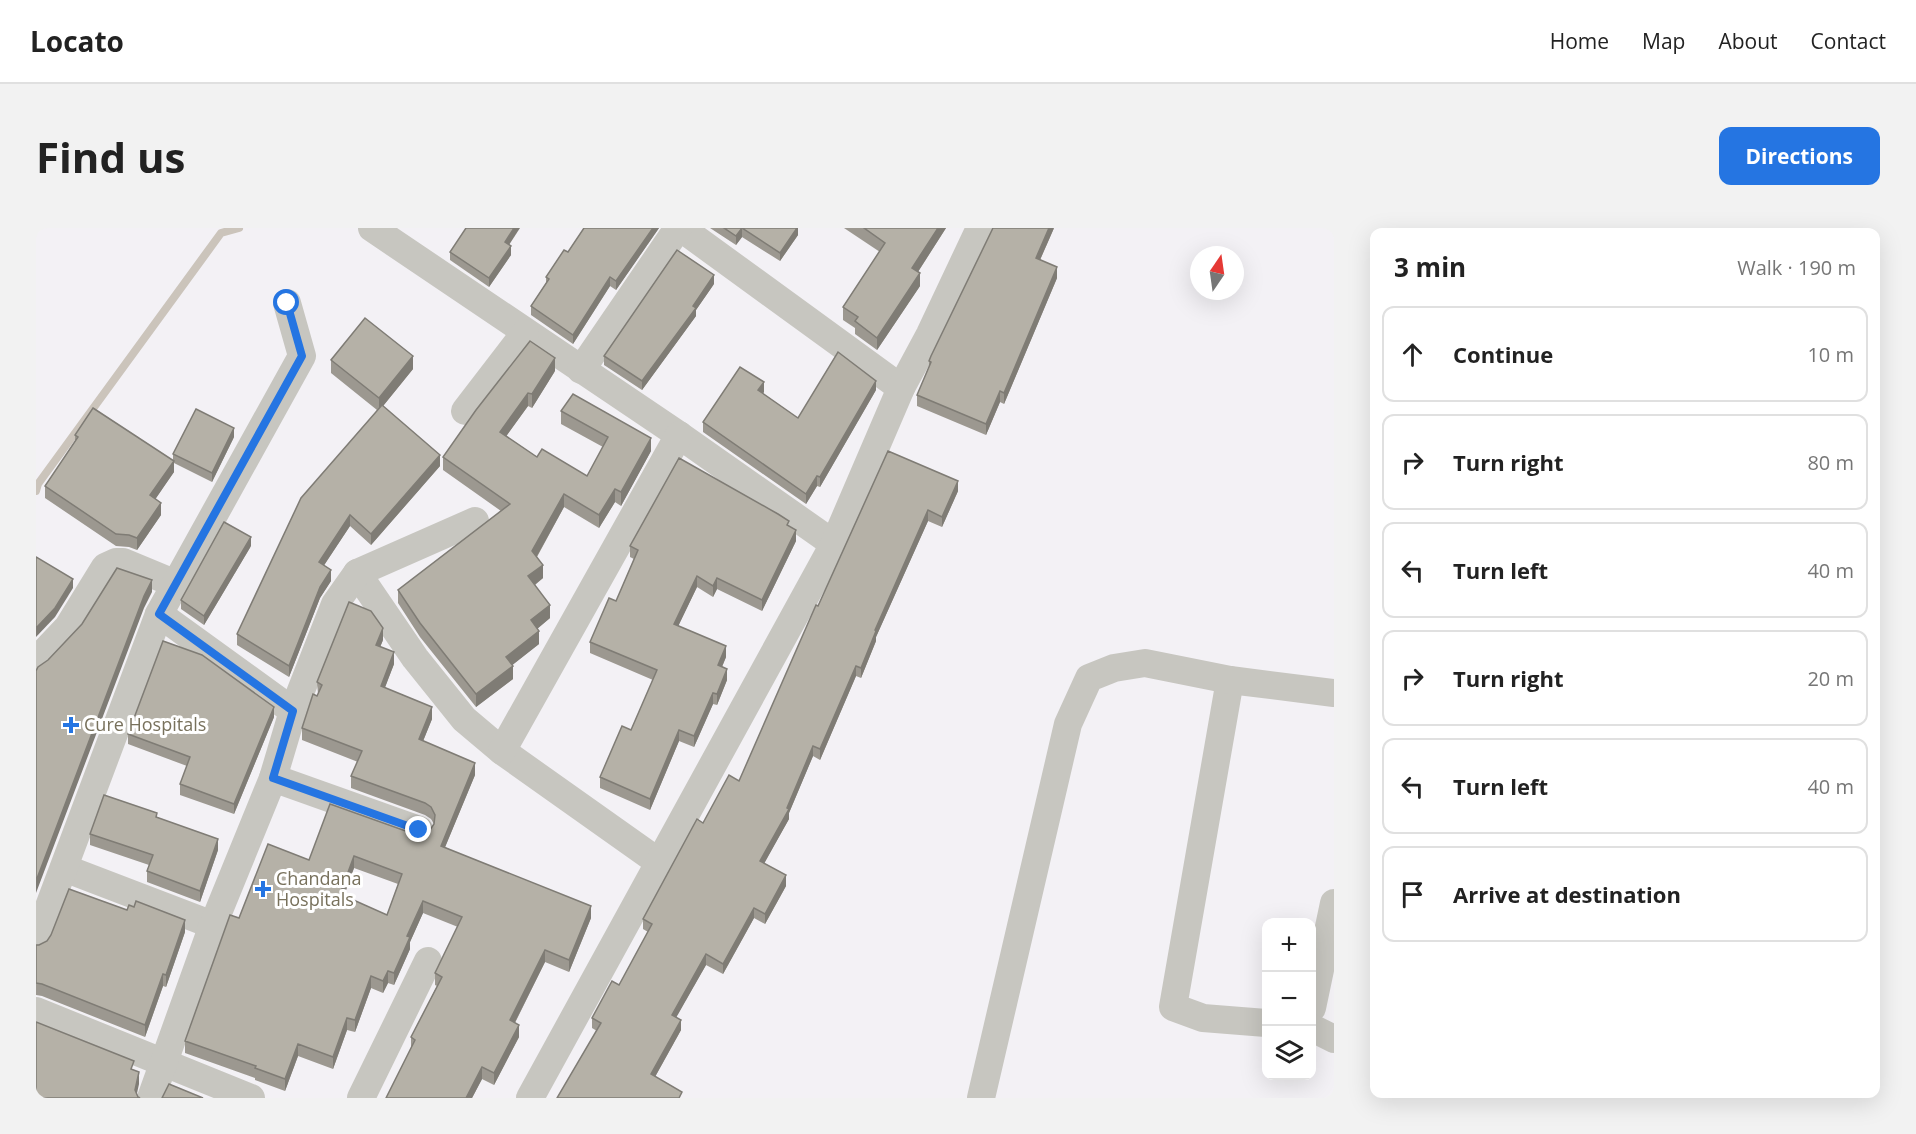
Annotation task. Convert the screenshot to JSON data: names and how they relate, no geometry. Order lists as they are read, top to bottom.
{
  "places": {
    "health": ["Cure Hospitals", "Chandana Hospitals"]
  },
  "north": "top",
  "page": {
    "header": "Locato",
    "nav": [
      "Home",
      "Map",
      "About",
      "Contact"
    ],
    "buttons": "Directions",
    "title": "Find us",
    "heading": ["3 min", "Walk · 190 m"],
    "list": [
      ["Continue", "10 m"],
      ["Turn right", "80 m"],
      ["Turn left", "40 m"],
      ["Turn right", "20 m"],
      ["Turn left", "40 m"],
      "Arrive at destination"
    ],
    "map_buttons": ["+", "−"]
  }
}
